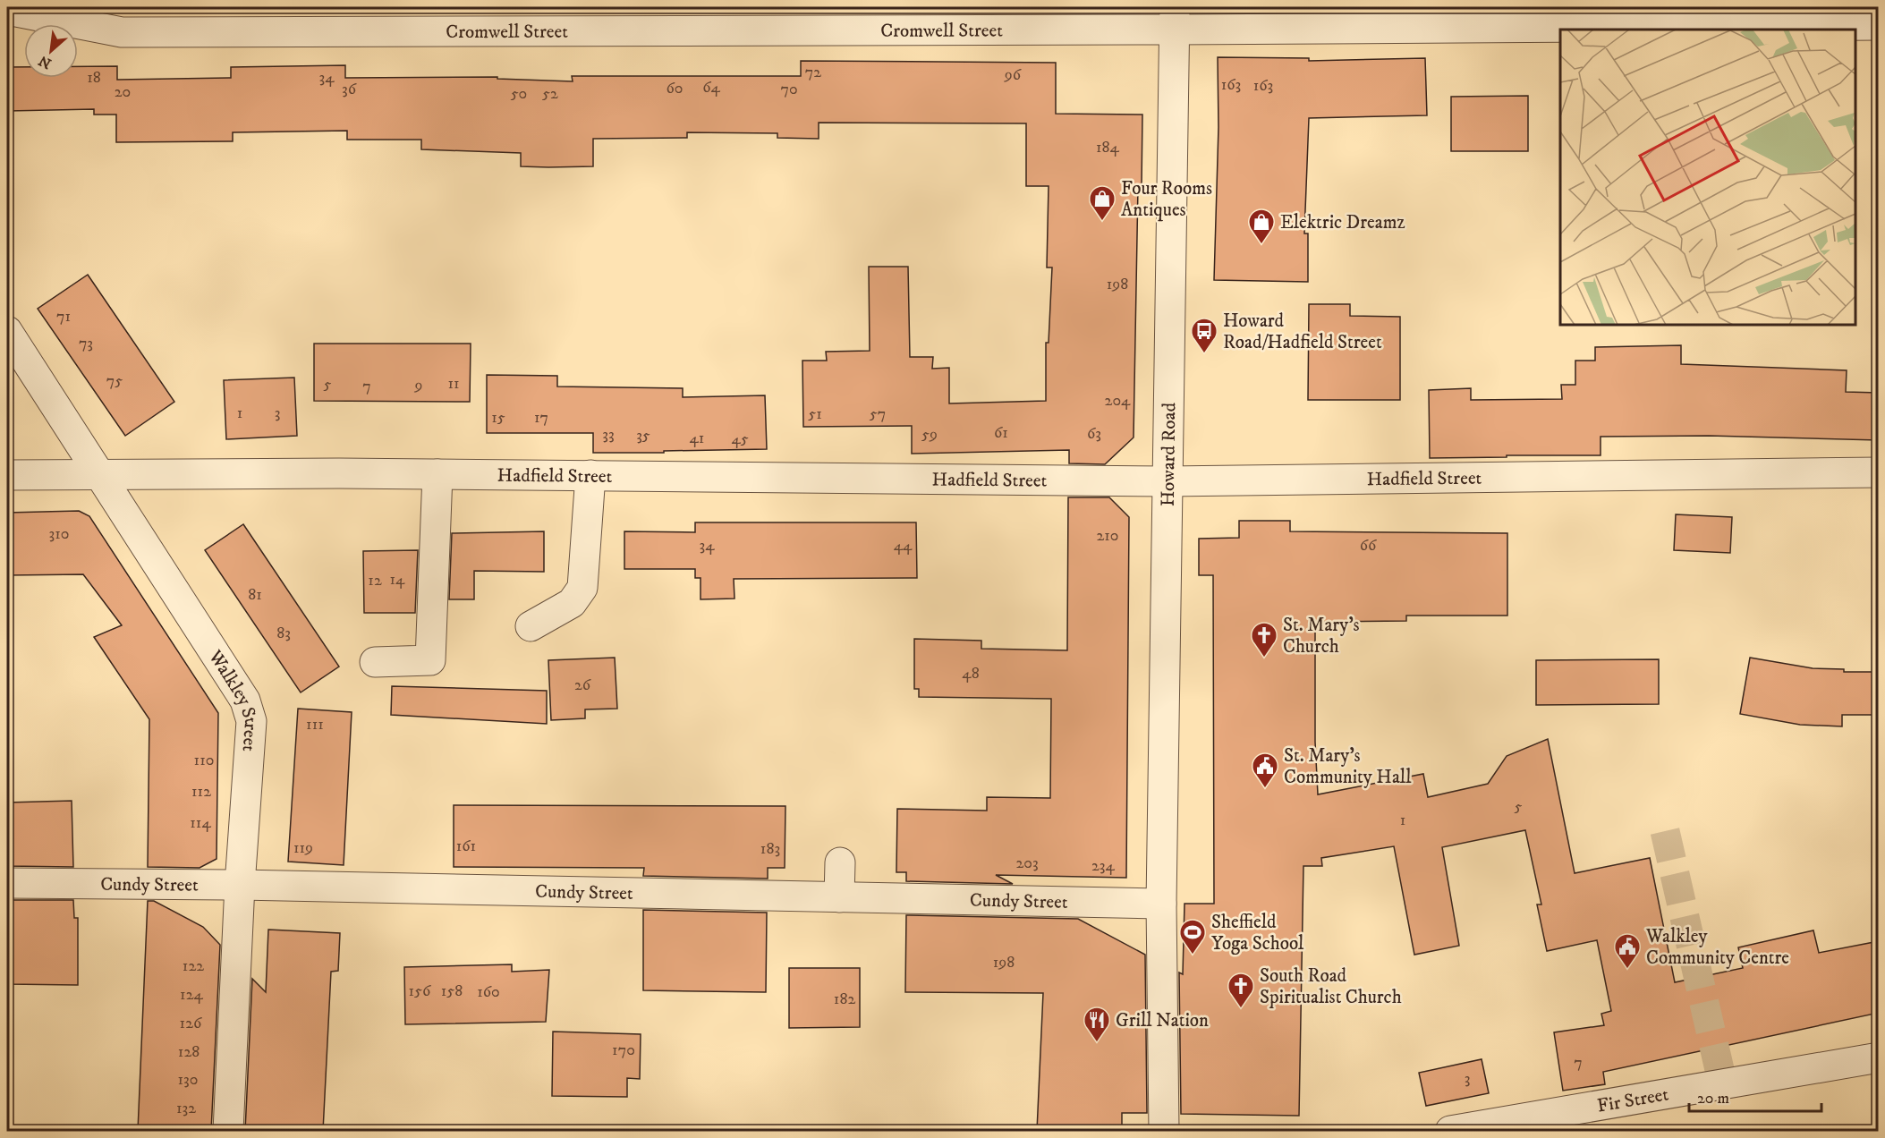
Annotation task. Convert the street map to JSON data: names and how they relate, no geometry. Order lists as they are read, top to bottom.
{
  "streets": {
    "street": [
      "Cromwell Street",
      "Howard Road",
      "Hadfield Street",
      "Walkley Street",
      "Cundy Street",
      "Fir Street"
    ]
  },
  "crossings": [
    ["Cromwell Street", "Howard Road"],
    ["Howard Road", "Hadfield Street"],
    ["Howard Road", "Cundy Street"],
    ["Hadfield Street", "Walkley Street"],
    ["Walkley Street", "Cundy Street"]
  ],
  "places": {
    "shop": ["Four Rooms Antiques", "Elektric Dreamz"],
    "bus stop": ["Howard Road/Hadfield Street"],
    "church": ["St. Mary's Church", "South Road Spiritualist Church"],
    "public building": ["St. Mary's Community Hall", "Walkley Community Centre"],
    "sports": ["Sheffield Yoga School"],
    "restaurant": ["Grill Nation"]
  },
  "house_numbers": [
    "72",
    "96",
    "18",
    "34",
    "163",
    "163",
    "64",
    "60",
    "36",
    "70",
    "20",
    "50",
    "52",
    "184",
    "198",
    "71",
    "73",
    "75",
    "11",
    "5",
    "9",
    "7",
    "204",
    "1",
    "3",
    "51",
    "57",
    "15",
    "17",
    "61",
    "63",
    "33",
    "59",
    "35",
    "41",
    "45",
    "310",
    "210",
    "34",
    "44",
    "66",
    "14",
    "12",
    "81",
    "83",
    "48",
    "26",
    "111",
    "110",
    "112",
    "5",
    "1",
    "114",
    "161",
    "119",
    "183",
    "203",
    "234",
    "198",
    "122",
    "156",
    "158",
    "160",
    "124",
    "182",
    "126",
    "170",
    "128",
    "7",
    "3",
    "130",
    "132"
  ],
  "scale_bar": "20 m",
  "north": "bottom left"
}
